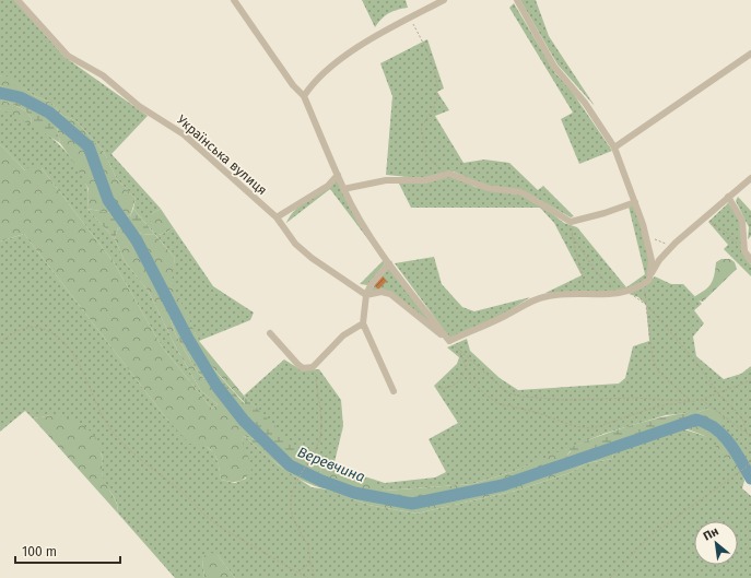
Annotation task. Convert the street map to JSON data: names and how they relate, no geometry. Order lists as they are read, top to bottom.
{
  "streets": {
    "street": ["Українська вулиця"]
  },
  "water": ["Веревчина"],
  "scale_bar": "100 m",
  "north": "top left"
}
